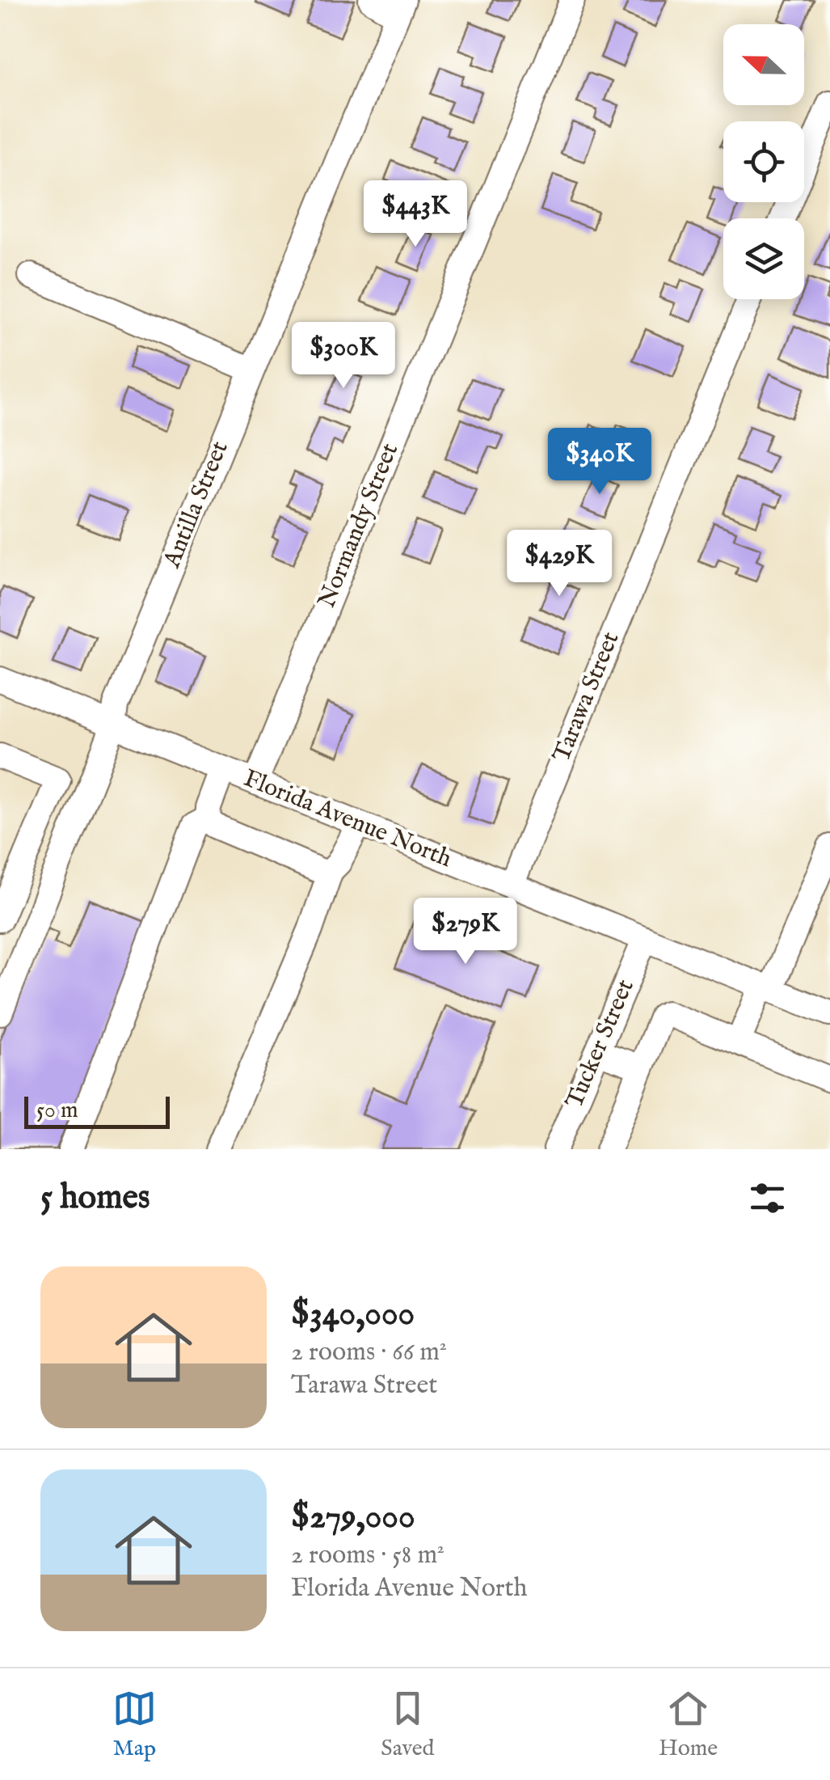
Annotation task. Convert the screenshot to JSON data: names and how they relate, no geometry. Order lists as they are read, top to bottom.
{
  "streets": {
    "street": [
      "Antilla Street",
      "Normandy Street",
      "Tarawa Street",
      "Florida Avenue North",
      "Tucker Street"
    ]
  },
  "crossings": [
    ["Antilla Street", "Florida Avenue North"],
    ["Normandy Street", "Florida Avenue North"],
    ["Tarawa Street", "Florida Avenue North"],
    ["Florida Avenue North", "Tucker Street"]
  ],
  "scale_bar": "50 m",
  "north": "left",
  "page": {
    "price": [
      "$443K",
      "$300K",
      "$340K",
      "$429K",
      "$279K"
    ],
    "scale": "50 m",
    "heading": "5 homes",
    "list": [
      {
        "name": "$340,000",
        "note": "2 rooms · 66 m² · Tarawa Street"
      },
      {
        "name": "$279,000",
        "note": "2 rooms · 58 m² · Florida Avenue North"
      }
    ],
    "tabs": ["Map", "Saved", "Home"]
  }
}
